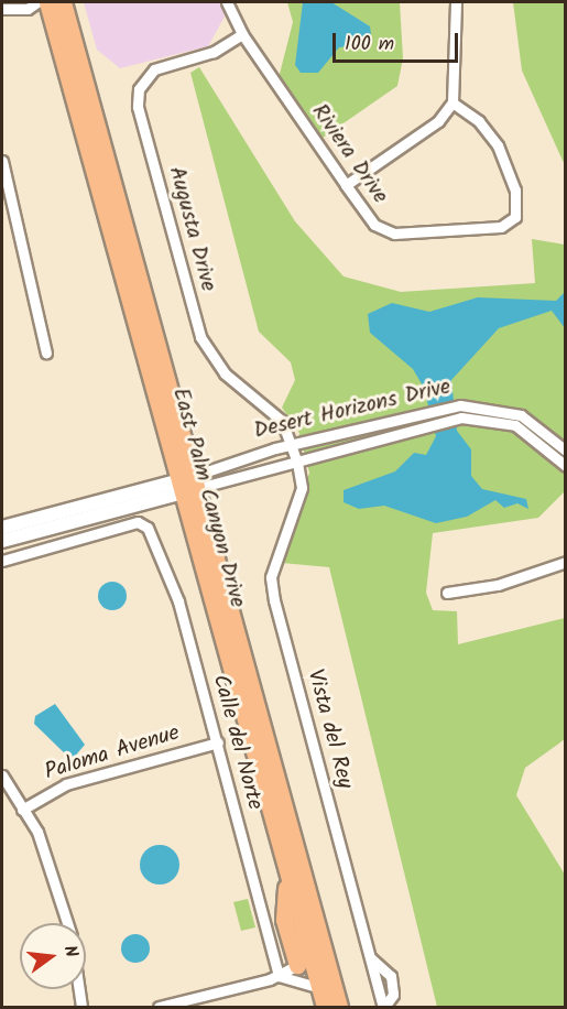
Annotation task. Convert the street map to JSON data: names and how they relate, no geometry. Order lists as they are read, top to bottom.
{
  "streets": {
    "main road": ["East Palm Canyon Drive"],
    "street": [
      "Riviera Drive",
      "Augusta Drive",
      "Desert Horizons Drive",
      "Vista del Rey",
      "Calle del Norte",
      "Paloma Avenue"
    ]
  },
  "crossings": [
    ["Riviera Drive", "Augusta Drive"],
    ["Augusta Drive", "Desert Horizons Drive"],
    ["Augusta Drive", "Vista del Rey"],
    ["Desert Horizons Drive", "East Palm Canyon Drive"],
    ["Desert Horizons Drive", "Vista del Rey"],
    ["Calle del Norte", "Paloma Avenue"]
  ],
  "scale_bar": "100 m",
  "north": "right"
}
